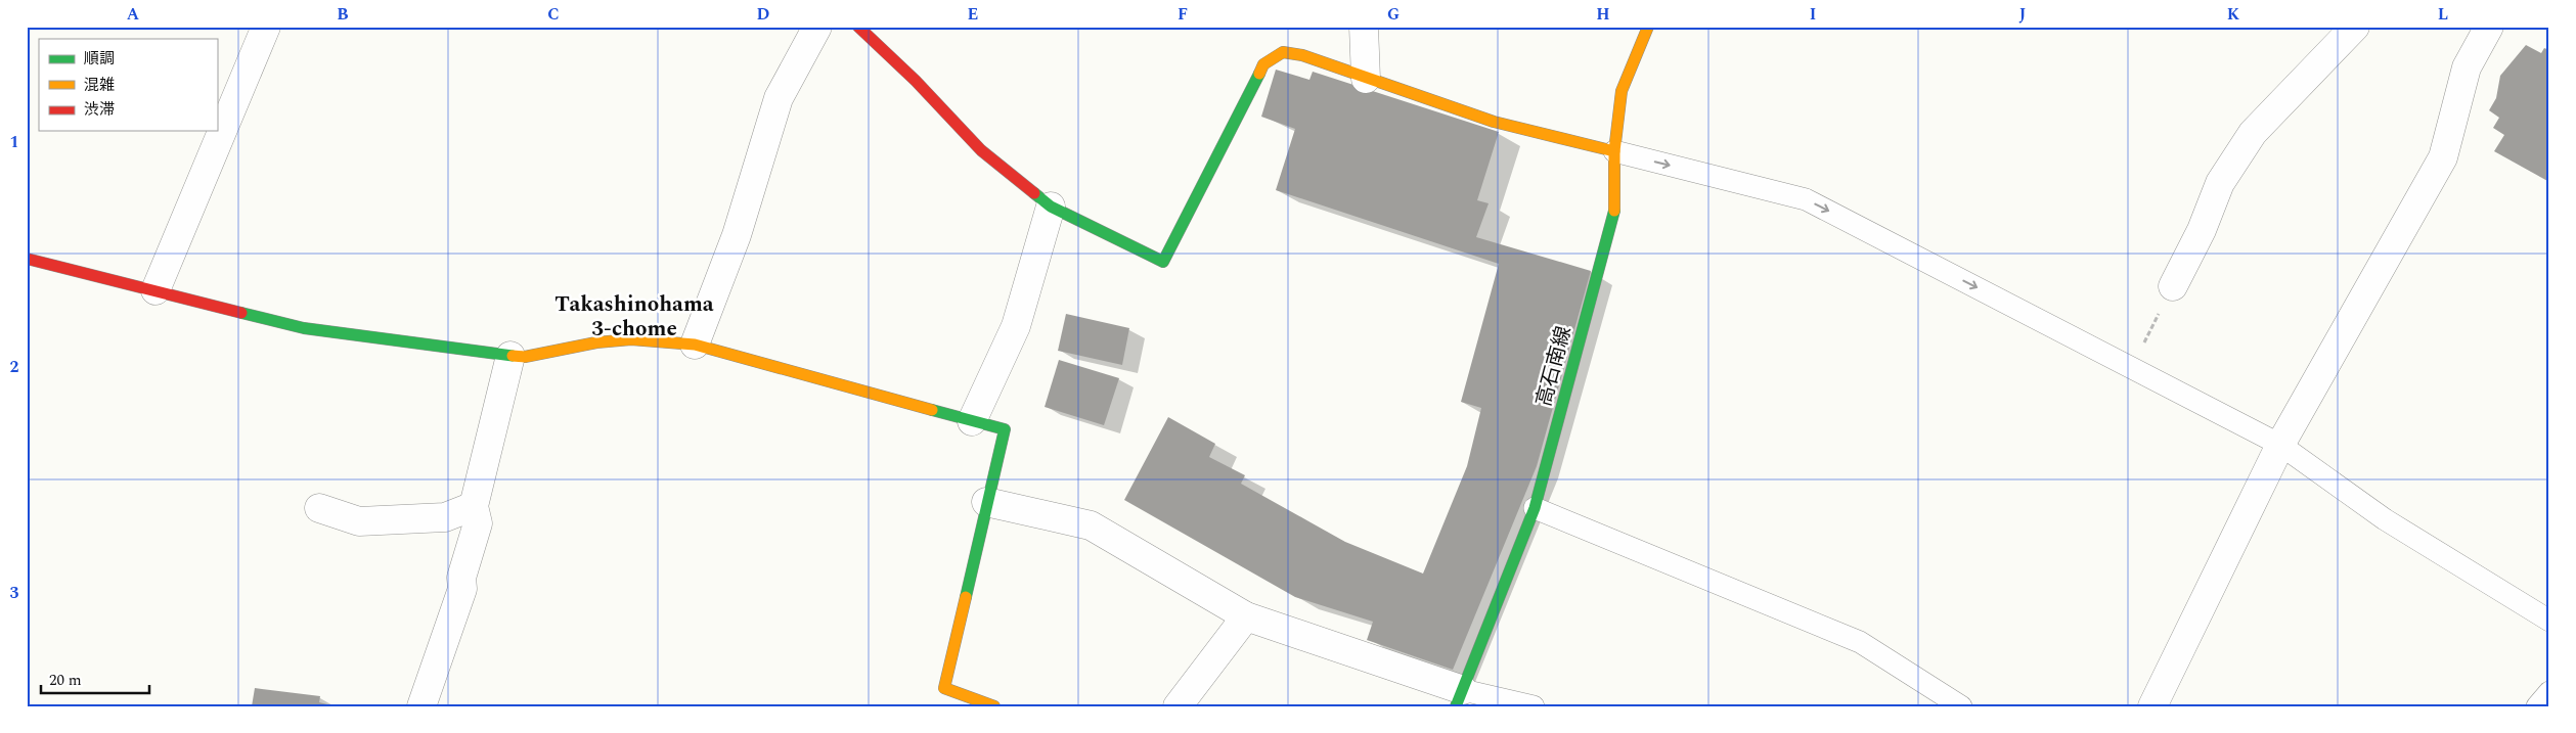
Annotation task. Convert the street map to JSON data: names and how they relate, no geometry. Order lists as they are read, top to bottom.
{
  "streets": {
    "street": ["高石南線"]
  },
  "districts": ["Takashinohama 3-chome"],
  "legend": ["順調", "混雑", "渋滞"],
  "scale_bar": "20 m",
  "grid": {
    "columns": [
      "A",
      "B",
      "C",
      "D",
      "E",
      "F",
      "G",
      "H",
      "I",
      "J",
      "K",
      "L"
    ],
    "rows": ["1", "2", "3"]
  }
}
